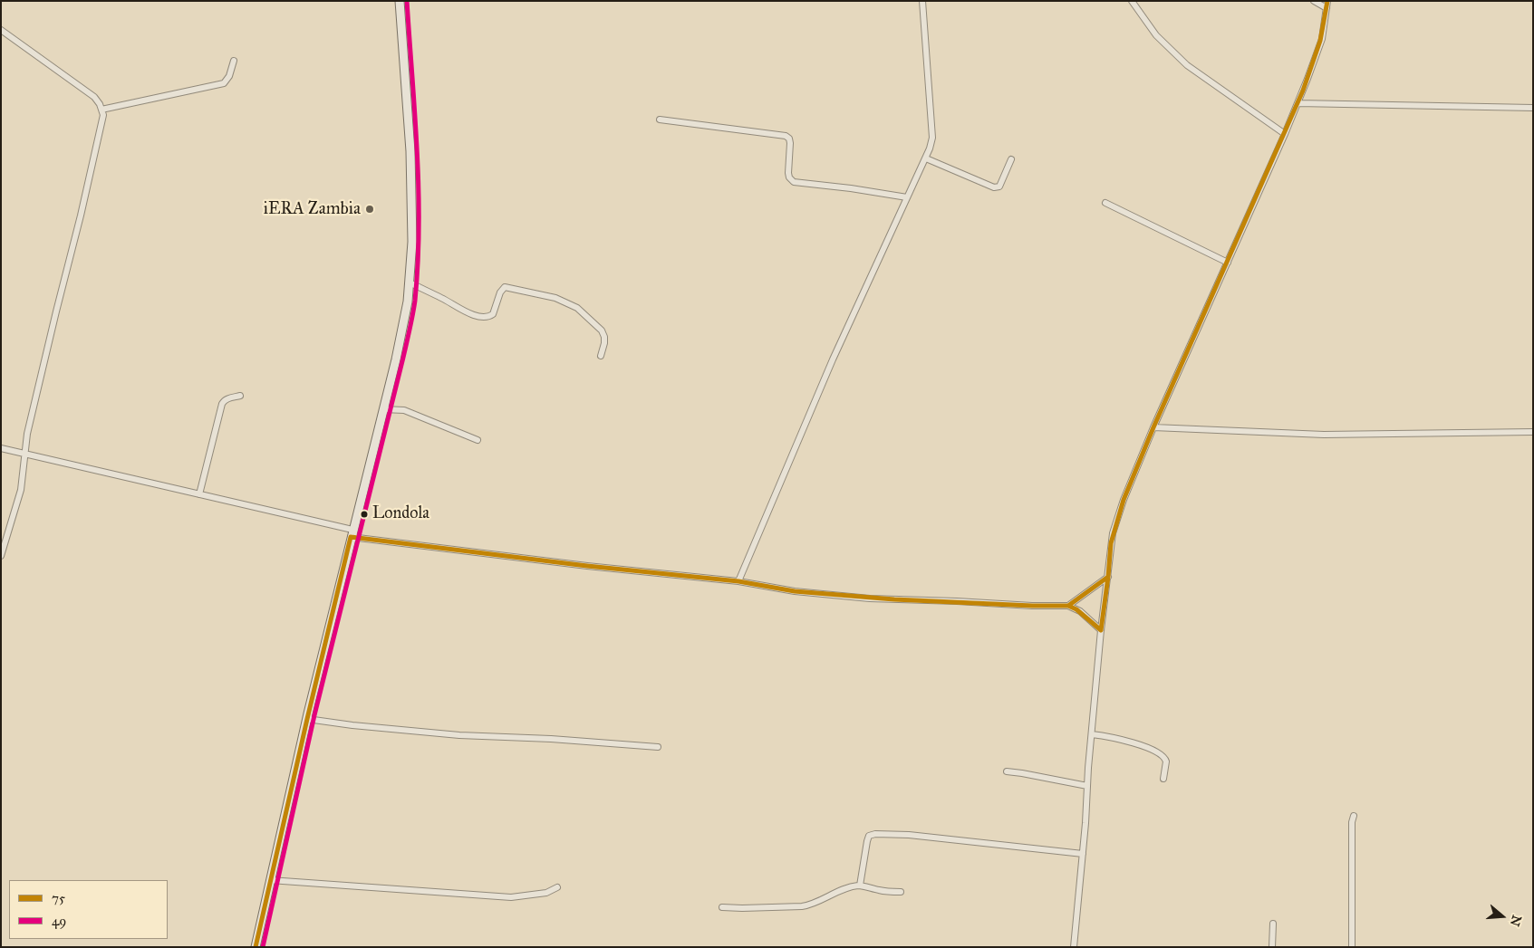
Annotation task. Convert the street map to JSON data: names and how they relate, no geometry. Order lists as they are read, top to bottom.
{
  "places": ["iERA Zambia", "Londola"],
  "lines": ["transit line 75", "transit line 49"],
  "legend": ["75", "49"],
  "north": "right"
}
